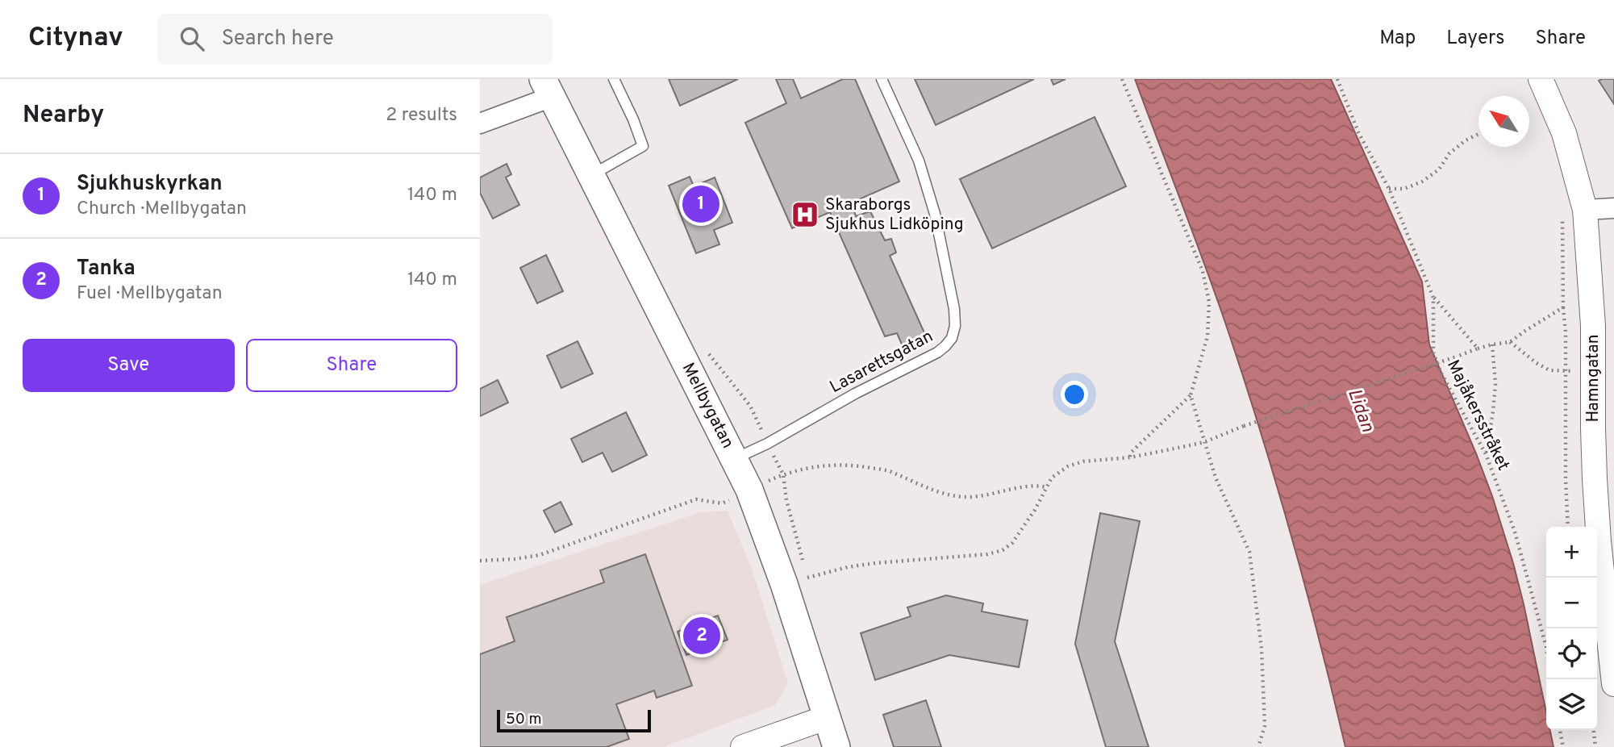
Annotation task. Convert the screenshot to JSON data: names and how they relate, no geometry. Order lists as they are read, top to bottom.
{
  "streets": {
    "main road": ["Mellbygatan"],
    "street": ["Hamngatan"],
    "lane": ["Lasarettsgatan"],
    "path": ["Majåkersstråket"]
  },
  "crossings": [
    ["Lasarettsgatan", "Mellbygatan"]
  ],
  "water": ["Lidan"],
  "places": {
    "hospital": ["Skaraborgs Sjukhus Lidköping"]
  },
  "scale_bar": "50 m",
  "north": "top left",
  "page": {
    "header": "Citynav",
    "search": "Search here",
    "nav": ["Map", "Layers", "Share"],
    "heading": ["Nearby", "2 results"],
    "list": [
      {
        "mark": "1",
        "name": "Sjukhuskyrkan",
        "note": "Church · Mellbygatan",
        "value": "140 m"
      },
      {
        "mark": "2",
        "name": "Tanka",
        "note": "Fuel · Mellbygatan",
        "value": "140 m"
      }
    ],
    "pins": ["1", "2"],
    "buttons": ["Save", "Share"],
    "map_buttons": ["+", "−"],
    "scale": "50 m"
  }
}
